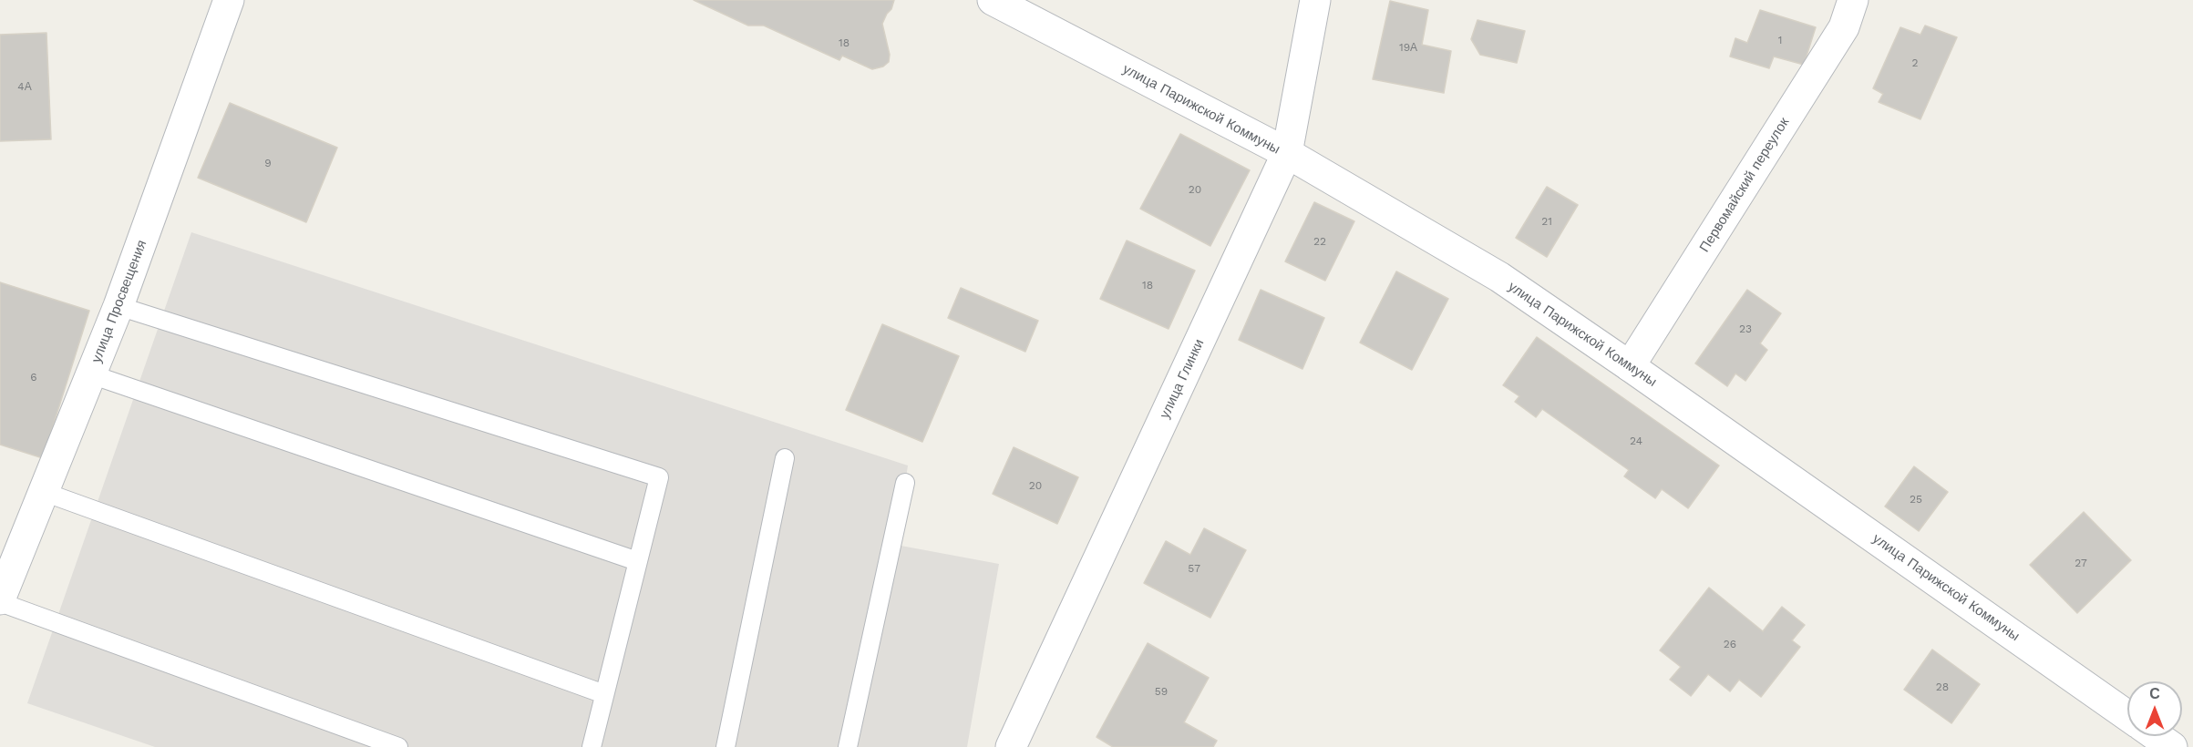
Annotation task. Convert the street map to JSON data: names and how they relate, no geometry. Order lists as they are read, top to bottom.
{
  "streets": {
    "street": [
      "улица Парижской Коммуны",
      "Первомайский переулок",
      "улица Просвещения",
      "улица Глинки"
    ]
  },
  "crossings": [
    ["улица Парижской Коммуны", "Первомайский переулок"],
    ["улица Парижской Коммуны", "улица Глинки"]
  ],
  "house_numbers": [
    "1",
    "18",
    "19А",
    "2",
    "4А",
    "9",
    "20",
    "21",
    "22",
    "18",
    "23",
    "6",
    "24",
    "20",
    "25",
    "27",
    "57",
    "26",
    "28",
    "59"
  ],
  "north": "top"
}
